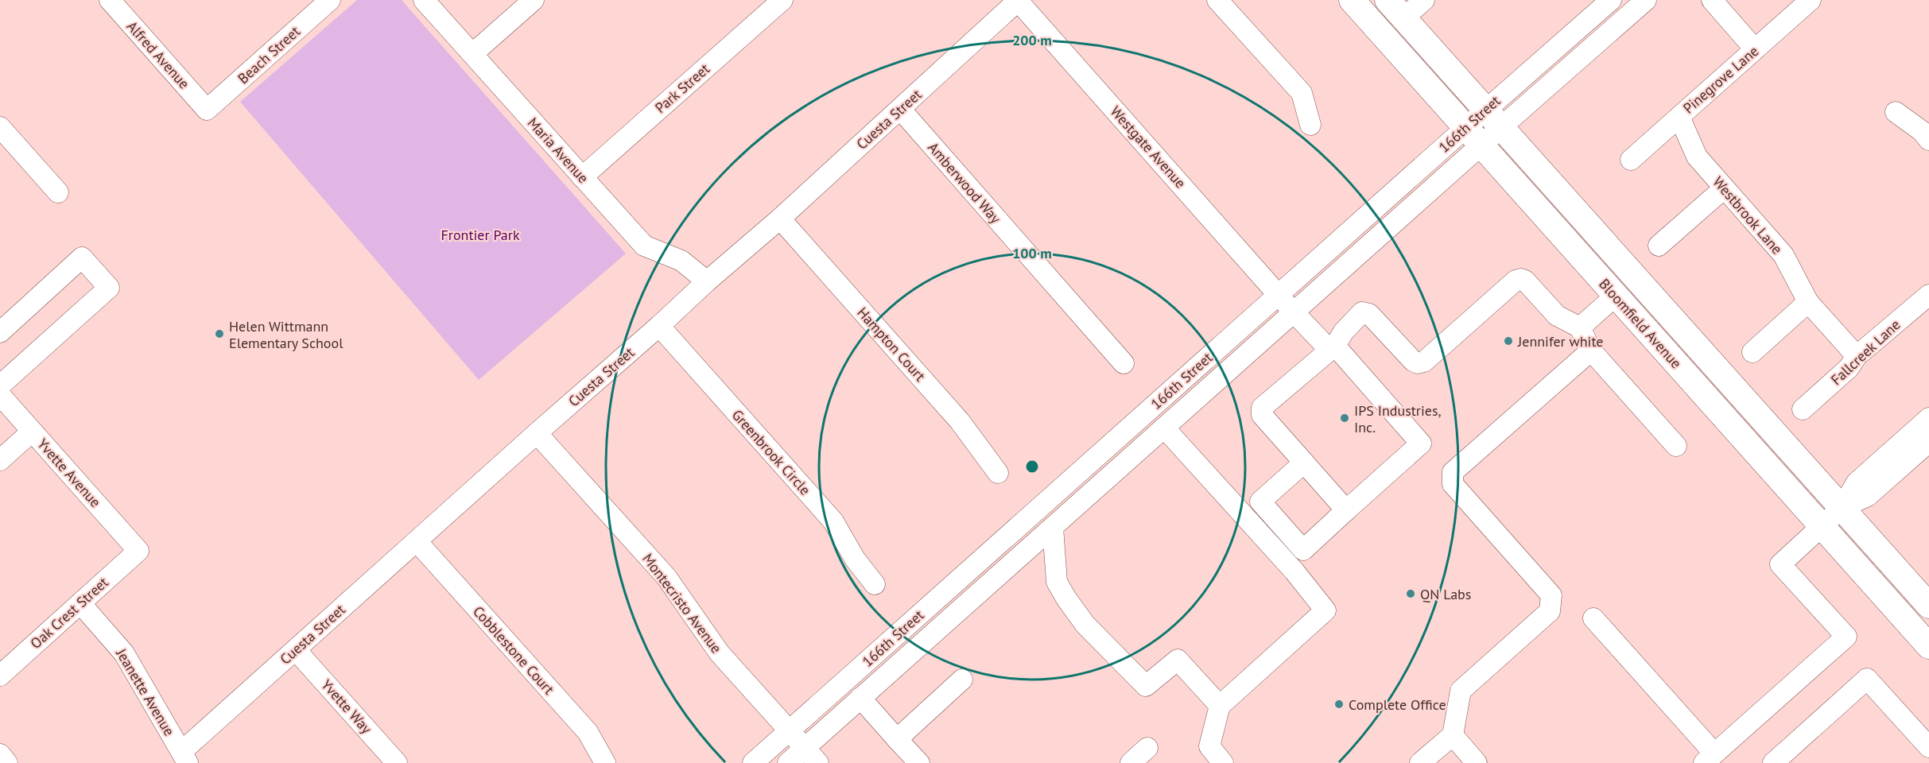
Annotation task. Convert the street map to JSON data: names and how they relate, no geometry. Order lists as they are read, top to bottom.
{
  "streets": {
    "main road": ["Bloomfield Avenue"],
    "street": [
      "Alfred Avenue",
      "Beach Street",
      "Pinegrove Lane",
      "Park Street",
      "Cuesta Street",
      "166th Street",
      "Westgate Avenue",
      "Maria Avenue",
      "Amberwood Way",
      "Westbrook Lane",
      "Hampton Court",
      "Fallcreek Lane",
      "Greenbrook Circle",
      "Yvette Avenue",
      "Montecristo Avenue",
      "Oak Crest Street",
      "Cobblestone Court",
      "Jeanette Avenue",
      "Yvette Way"
    ]
  },
  "crossings": [
    ["Alfred Avenue", "Beach Street"],
    ["Pinegrove Lane", "Westbrook Lane"],
    ["Park Street", "Maria Avenue"],
    ["Cuesta Street", "Westgate Avenue"],
    ["Cuesta Street", "Maria Avenue"],
    ["Cuesta Street", "Amberwood Way"],
    ["Cuesta Street", "Hampton Court"],
    ["Cuesta Street", "Greenbrook Circle"],
    ["Cuesta Street", "Montecristo Avenue"],
    ["Cuesta Street", "Cobblestone Court"],
    ["Cuesta Street", "Jeanette Avenue"],
    ["Cuesta Street", "Yvette Way"],
    ["166th Street", "Westgate Avenue"],
    ["166th Street", "Bloomfield Avenue"],
    ["166th Street", "Montecristo Avenue"],
    ["Westbrook Lane", "Fallcreek Lane"],
    ["Yvette Avenue", "Oak Crest Street"],
    ["Oak Crest Street", "Jeanette Avenue"]
  ],
  "parks": ["Frontier Park"],
  "places": [
    "Helen Wittmann Elementary School",
    "Jennifer white",
    "IPS Industries, Inc.",
    "QN Labs",
    "Complete Office"
  ],
  "rings": ["200 m", "100 m"]
}
